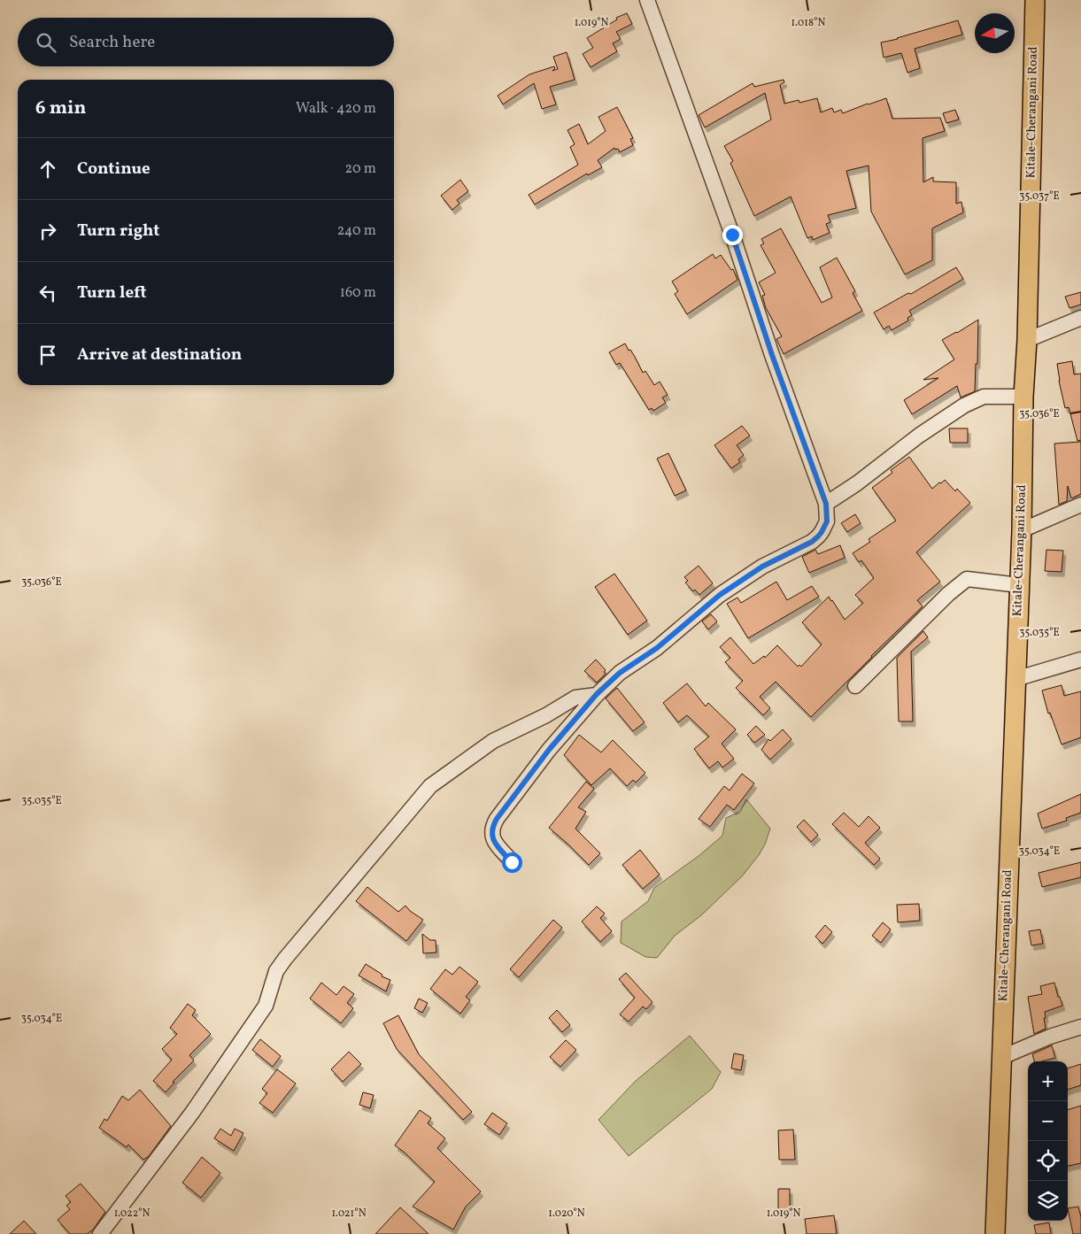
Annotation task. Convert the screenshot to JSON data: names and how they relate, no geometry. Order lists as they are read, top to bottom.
{
  "streets": {
    "main road": ["Kitale-Cherangani Road"]
  },
  "north": "left",
  "page": {
    "search": "Search here",
    "heading": ["6 min", "Walk · 420 m"],
    "list": [
      ["Continue", "20 m"],
      ["Turn right", "240 m"],
      ["Turn left", "160 m"],
      "Arrive at destination"
    ],
    "map_buttons": ["+", "−"]
  },
  "coordinates": [
    "1.019°N",
    "1.018°N",
    "35.037°E",
    "35.036°E",
    "35.035°E",
    "35.034°E",
    "1.022°N",
    "1.021°N",
    "1.020°N"
  ]
}
